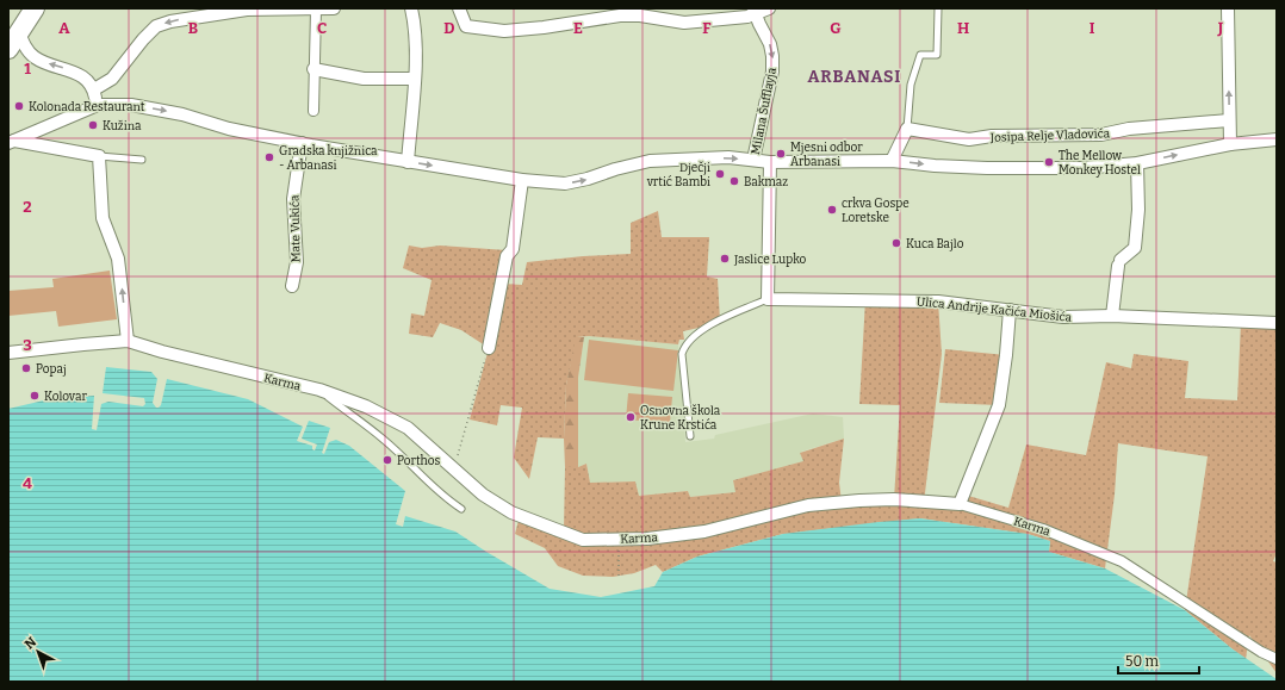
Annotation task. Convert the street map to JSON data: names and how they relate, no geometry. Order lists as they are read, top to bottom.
{
  "streets": {
    "street": [
      "Milana Šufflayja",
      "Josipa Relje Vladovića",
      "Mate Vukića",
      "Ulica Andrije Kačića Miošića",
      "Karma"
    ]
  },
  "one_way": ["Milana Šufflayja"],
  "districts": ["ARBANASI"],
  "places": [
    "Kolonada Restaurant",
    "Kužina",
    "Mjesni odbor Arbanasi",
    "Gradska knjižnica - Arbanasi",
    "The Mellow Monkey Hostel",
    "Dječji vrtić Bambi",
    "Bakmaz",
    "crkva Gospe Loretske",
    "Kuca Bajlo",
    "Jaslice Lupko",
    "Popaj",
    "Kolovar",
    "Osnovna škola Krune Krstića",
    "Porthos"
  ],
  "scale_bar": "50 m",
  "north": "top left",
  "grid": {
    "columns": [
      "A",
      "B",
      "C",
      "D",
      "E",
      "F",
      "G",
      "H",
      "I",
      "J"
    ],
    "rows": [
      "1",
      "2",
      "3",
      "4"
    ]
  }
}
